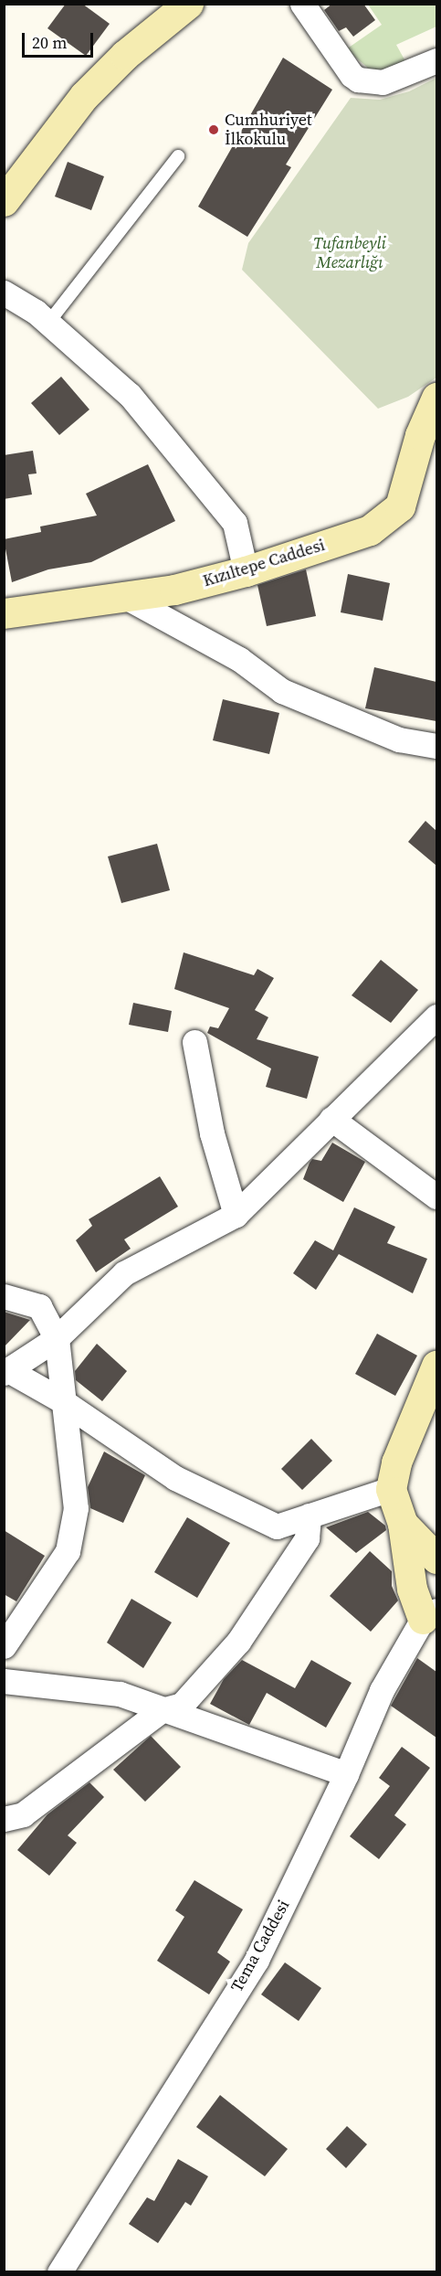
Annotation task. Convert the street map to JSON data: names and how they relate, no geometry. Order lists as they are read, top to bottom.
{
  "streets": {
    "street": ["Kızıltepe Caddesi", "Tema Caddesi"]
  },
  "parks": ["Tufanbeyli Mezarlığı"],
  "places": ["Cumhuriyet İlkokulu"],
  "scale_bar": "20 m"
}
